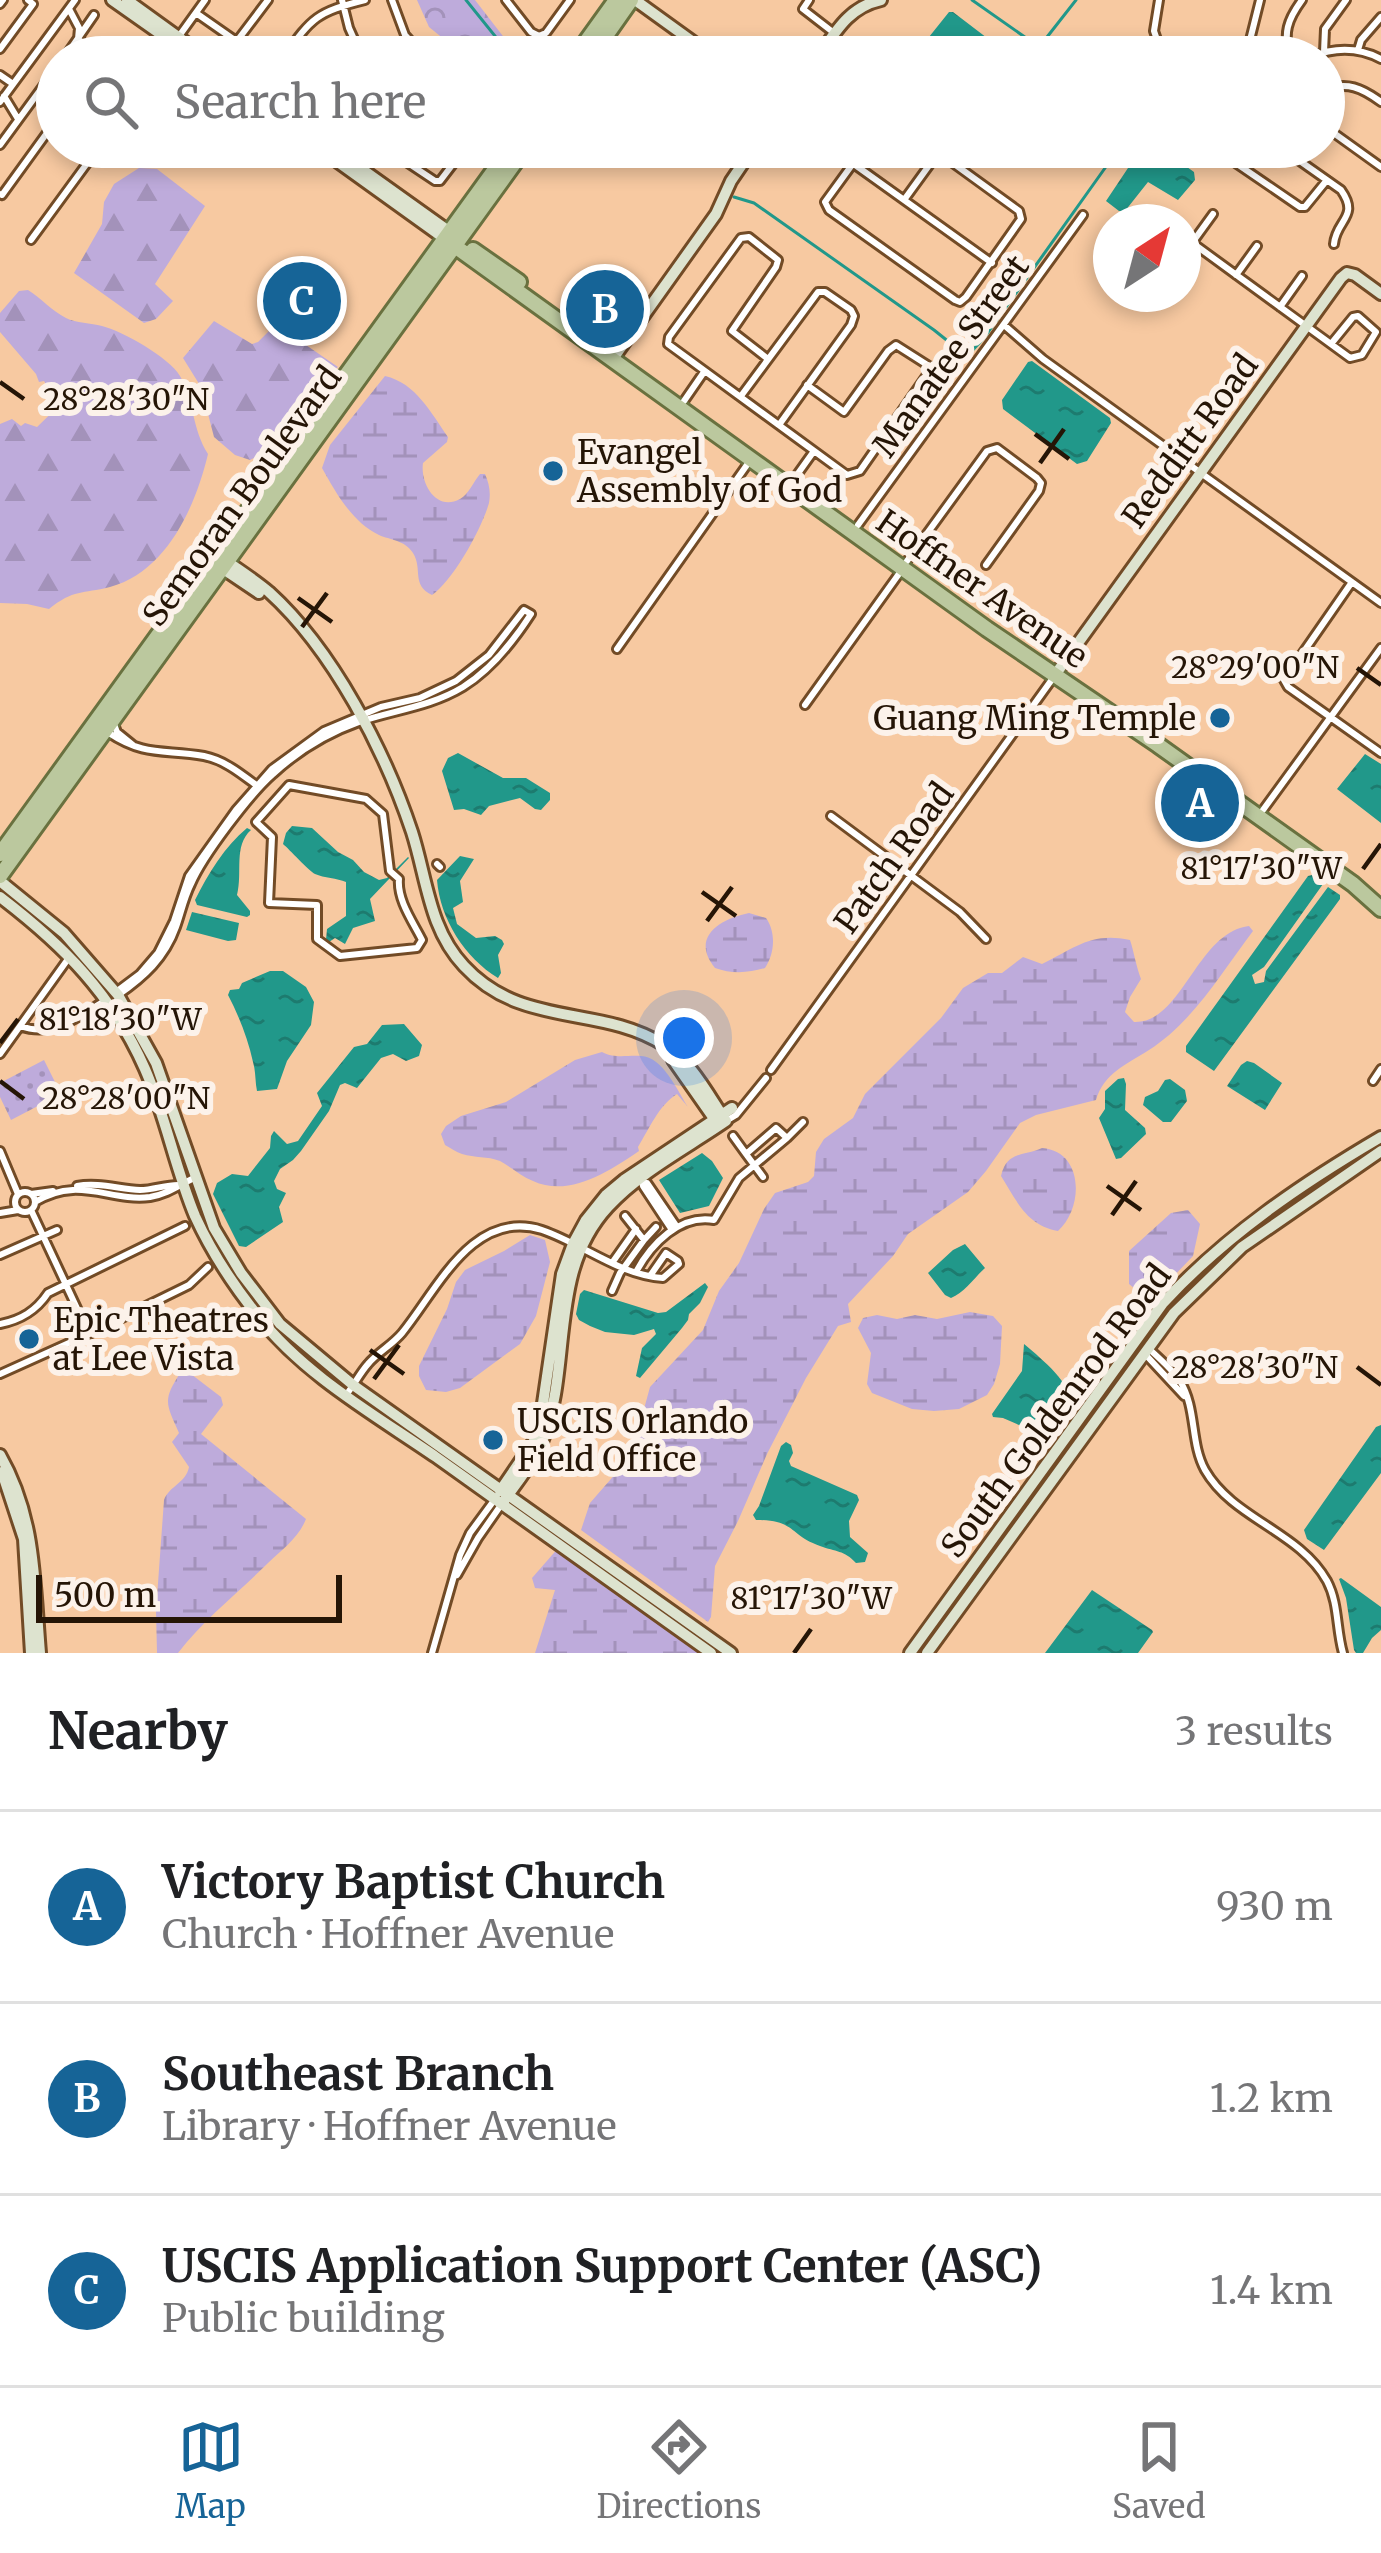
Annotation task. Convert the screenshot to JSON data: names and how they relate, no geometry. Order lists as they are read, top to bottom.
{
  "streets": {
    "main road": ["Semoran Boulevard", "Hoffner Avenue"],
    "street": [
      "Manatee Street",
      "Redditt Road",
      "Patch Road",
      "South Goldenrod Road"
    ]
  },
  "crossings": [
    ["Manatee Street", "Hoffner Avenue"],
    ["Redditt Road", "Hoffner Avenue"],
    ["Redditt Road", "Patch Road"],
    ["Semoran Boulevard", "Hoffner Avenue"],
    ["Hoffner Avenue", "Patch Road"]
  ],
  "places": [
    "Evangel Assembly of God",
    "Guang Ming Temple",
    "Epic Theatres at Lee Vista",
    "USCIS Orlando Field Office"
  ],
  "scale_bar": "500 m",
  "north": "top right",
  "page": {
    "search": "Search here",
    "pins": ["C", "B", "A"],
    "scale": "500 m",
    "heading": ["Nearby", "3 results"],
    "list": [
      {
        "mark": "A",
        "name": "Victory Baptist Church",
        "note": "Church · Hoffner Avenue",
        "value": "930 m"
      },
      {
        "mark": "B",
        "name": "Southeast Branch",
        "note": "Library · Hoffner Avenue",
        "value": "1.2 km"
      },
      {
        "mark": "C",
        "name": "USCIS Application Support Center (ASC)",
        "note": "Public building",
        "value": "1.4 km"
      }
    ],
    "nav": ["Map", "Directions", "Saved"]
  },
  "coordinates": [
    "28°28'30\"N",
    "28°29'00\"N",
    "81°17'30\"W",
    "81°18'30\"W",
    "28°28'00\"N"
  ]
}
